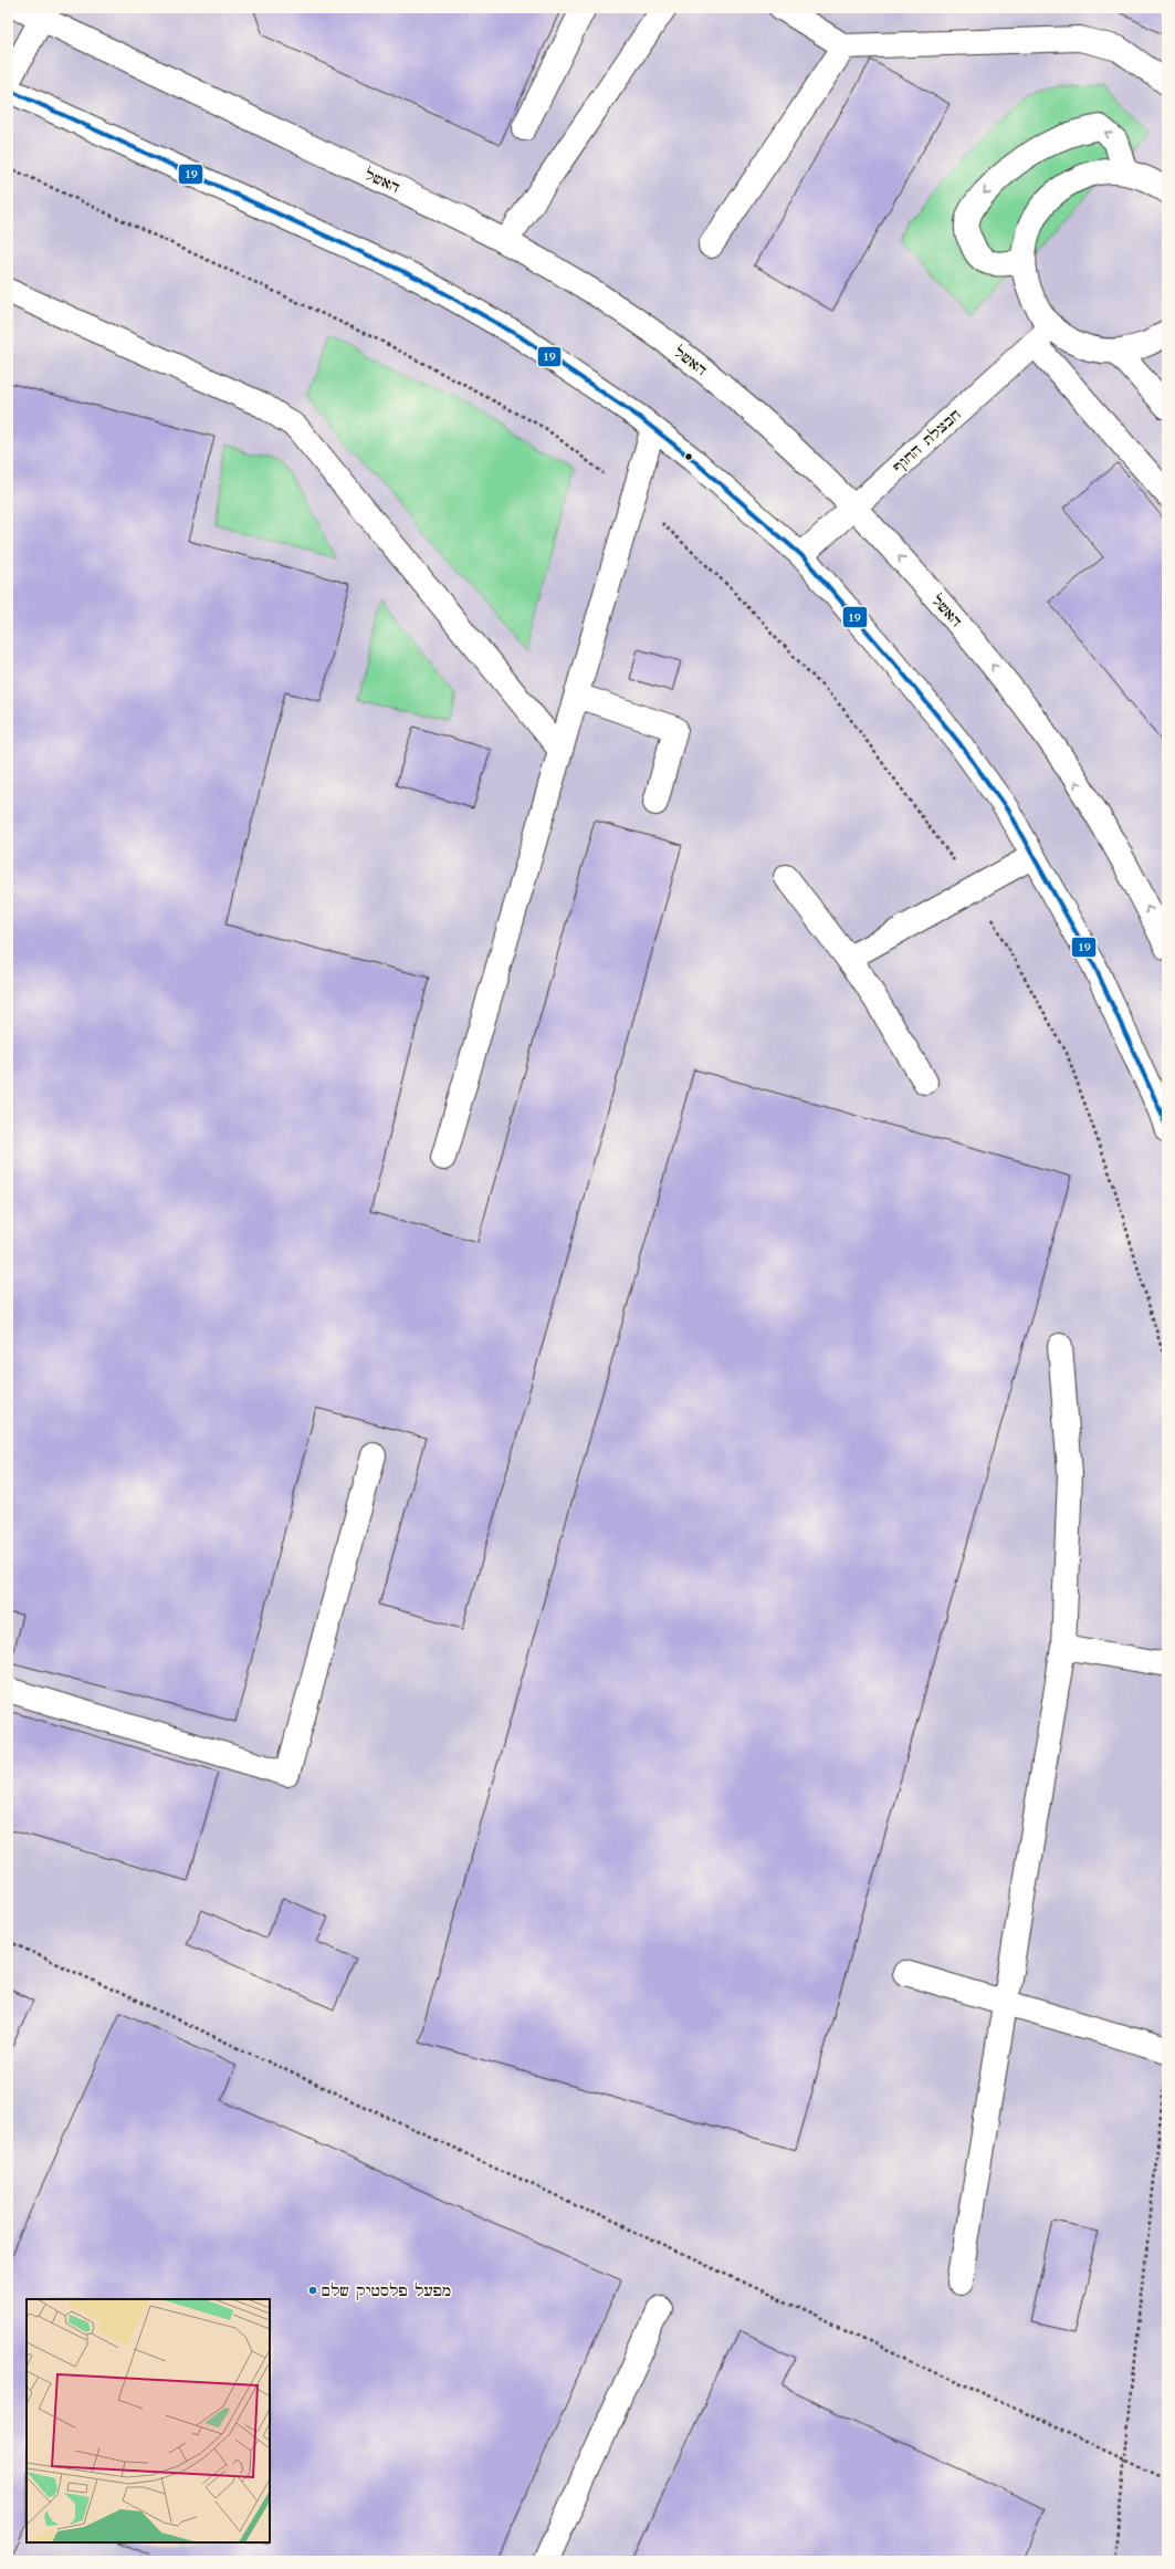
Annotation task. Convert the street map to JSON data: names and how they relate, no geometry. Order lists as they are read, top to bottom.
{
  "streets": {
    "street": ["האשל", "חבצלת החוף"]
  },
  "crossings": [
    ["האשל", "חבצלת החוף"]
  ],
  "places": ["מפעל פלסטיק שלם"],
  "lines": ["transit line 19"]
}
